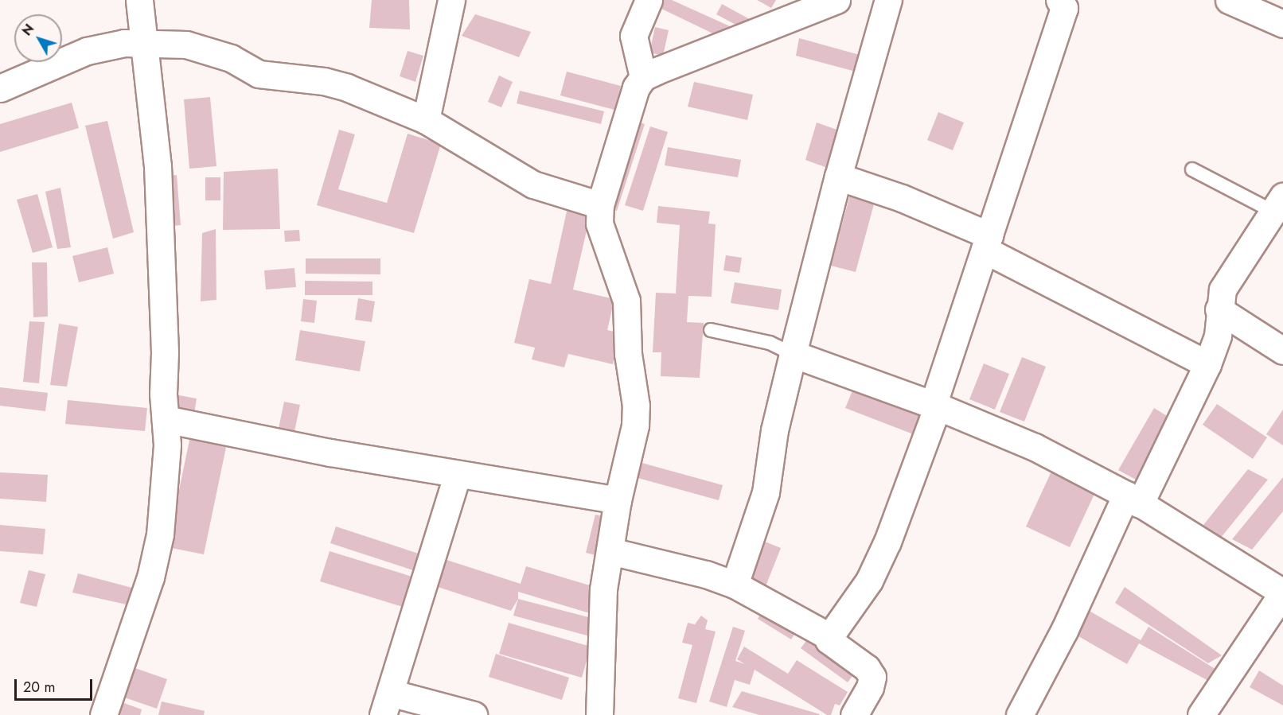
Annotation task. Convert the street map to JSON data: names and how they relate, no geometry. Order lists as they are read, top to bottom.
{
  "scale_bar": "20 m",
  "north": "top left"
}
